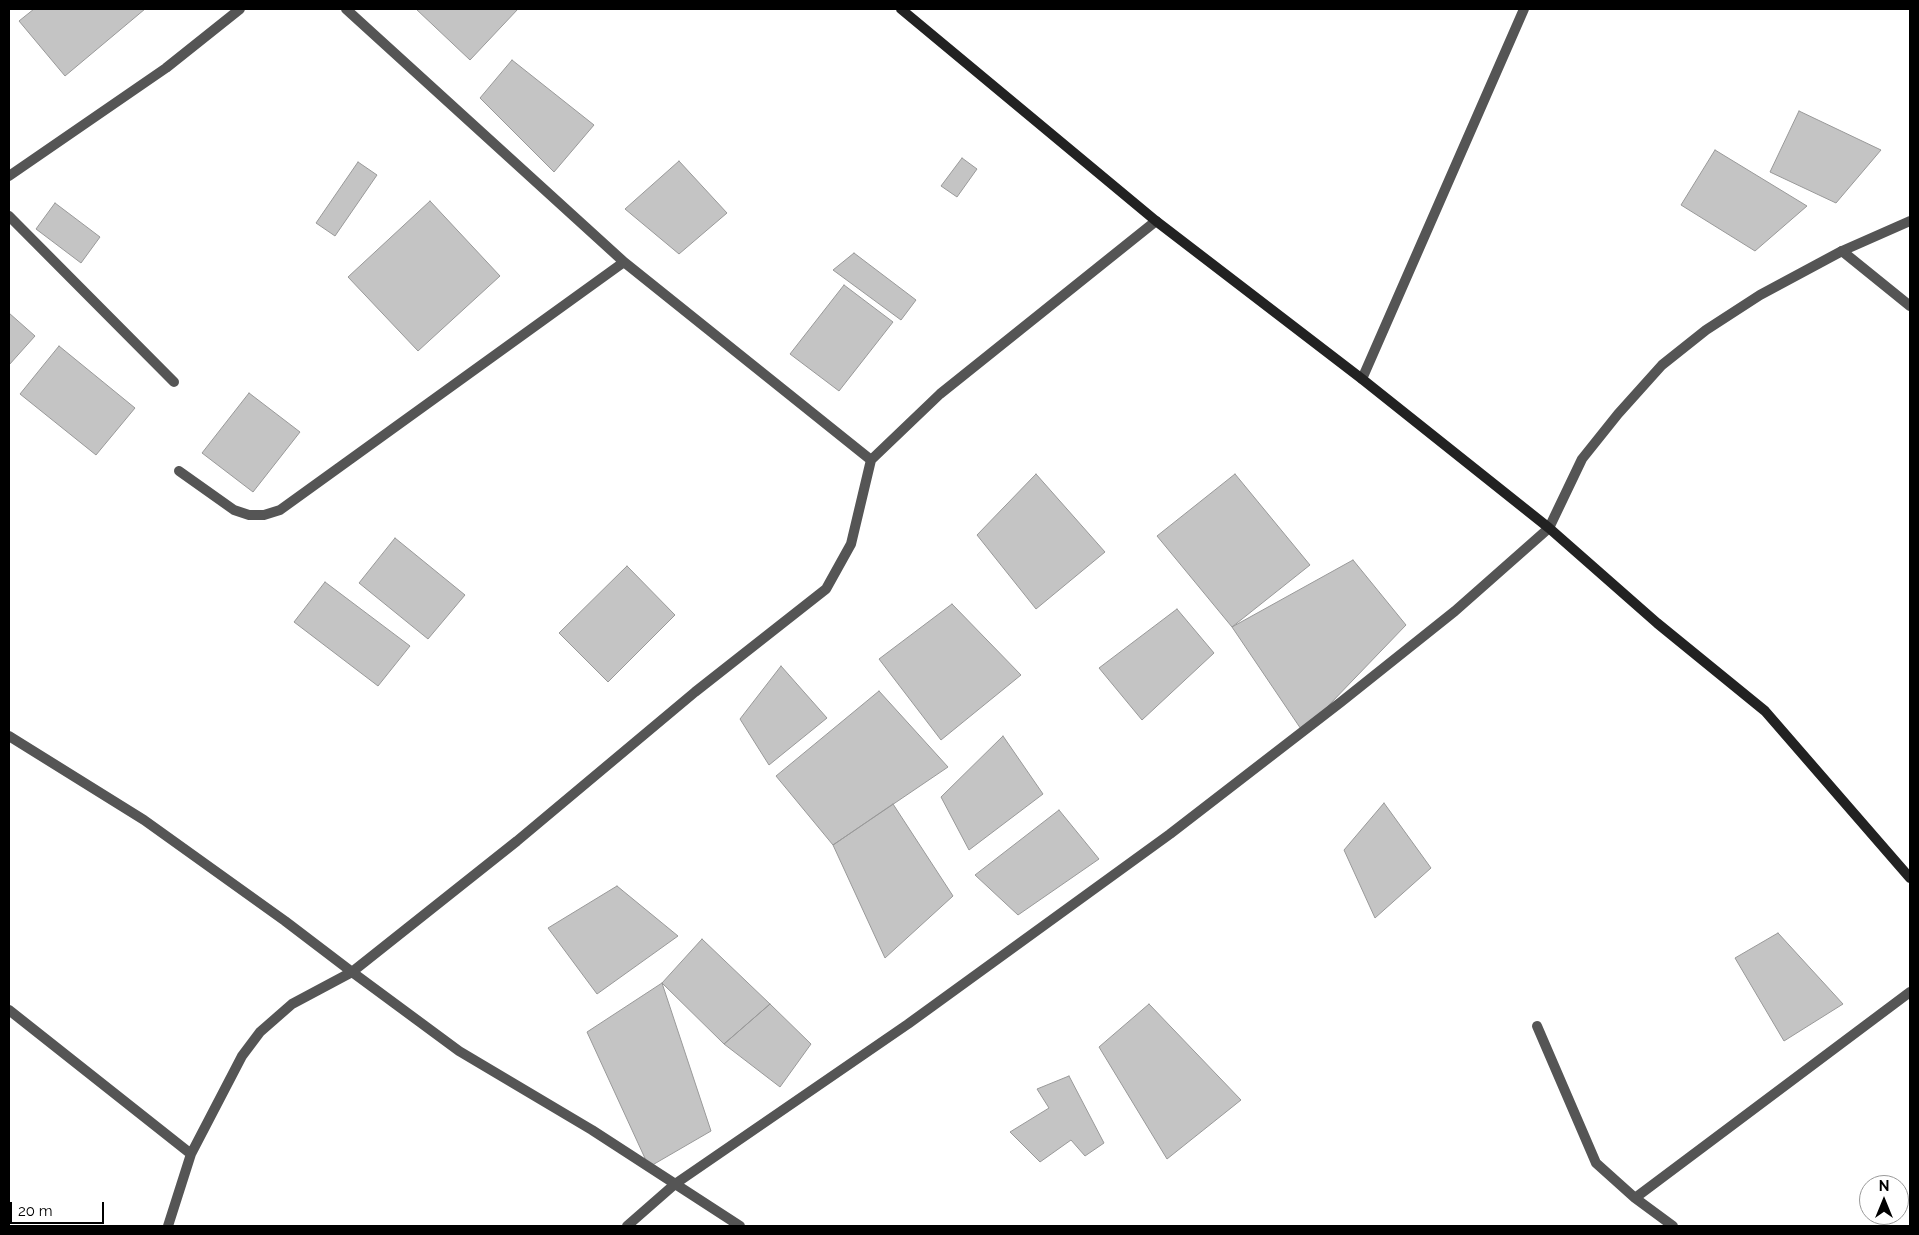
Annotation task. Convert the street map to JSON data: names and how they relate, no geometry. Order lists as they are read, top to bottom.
{
  "scale_bar": "20 m",
  "north": "top"
}
